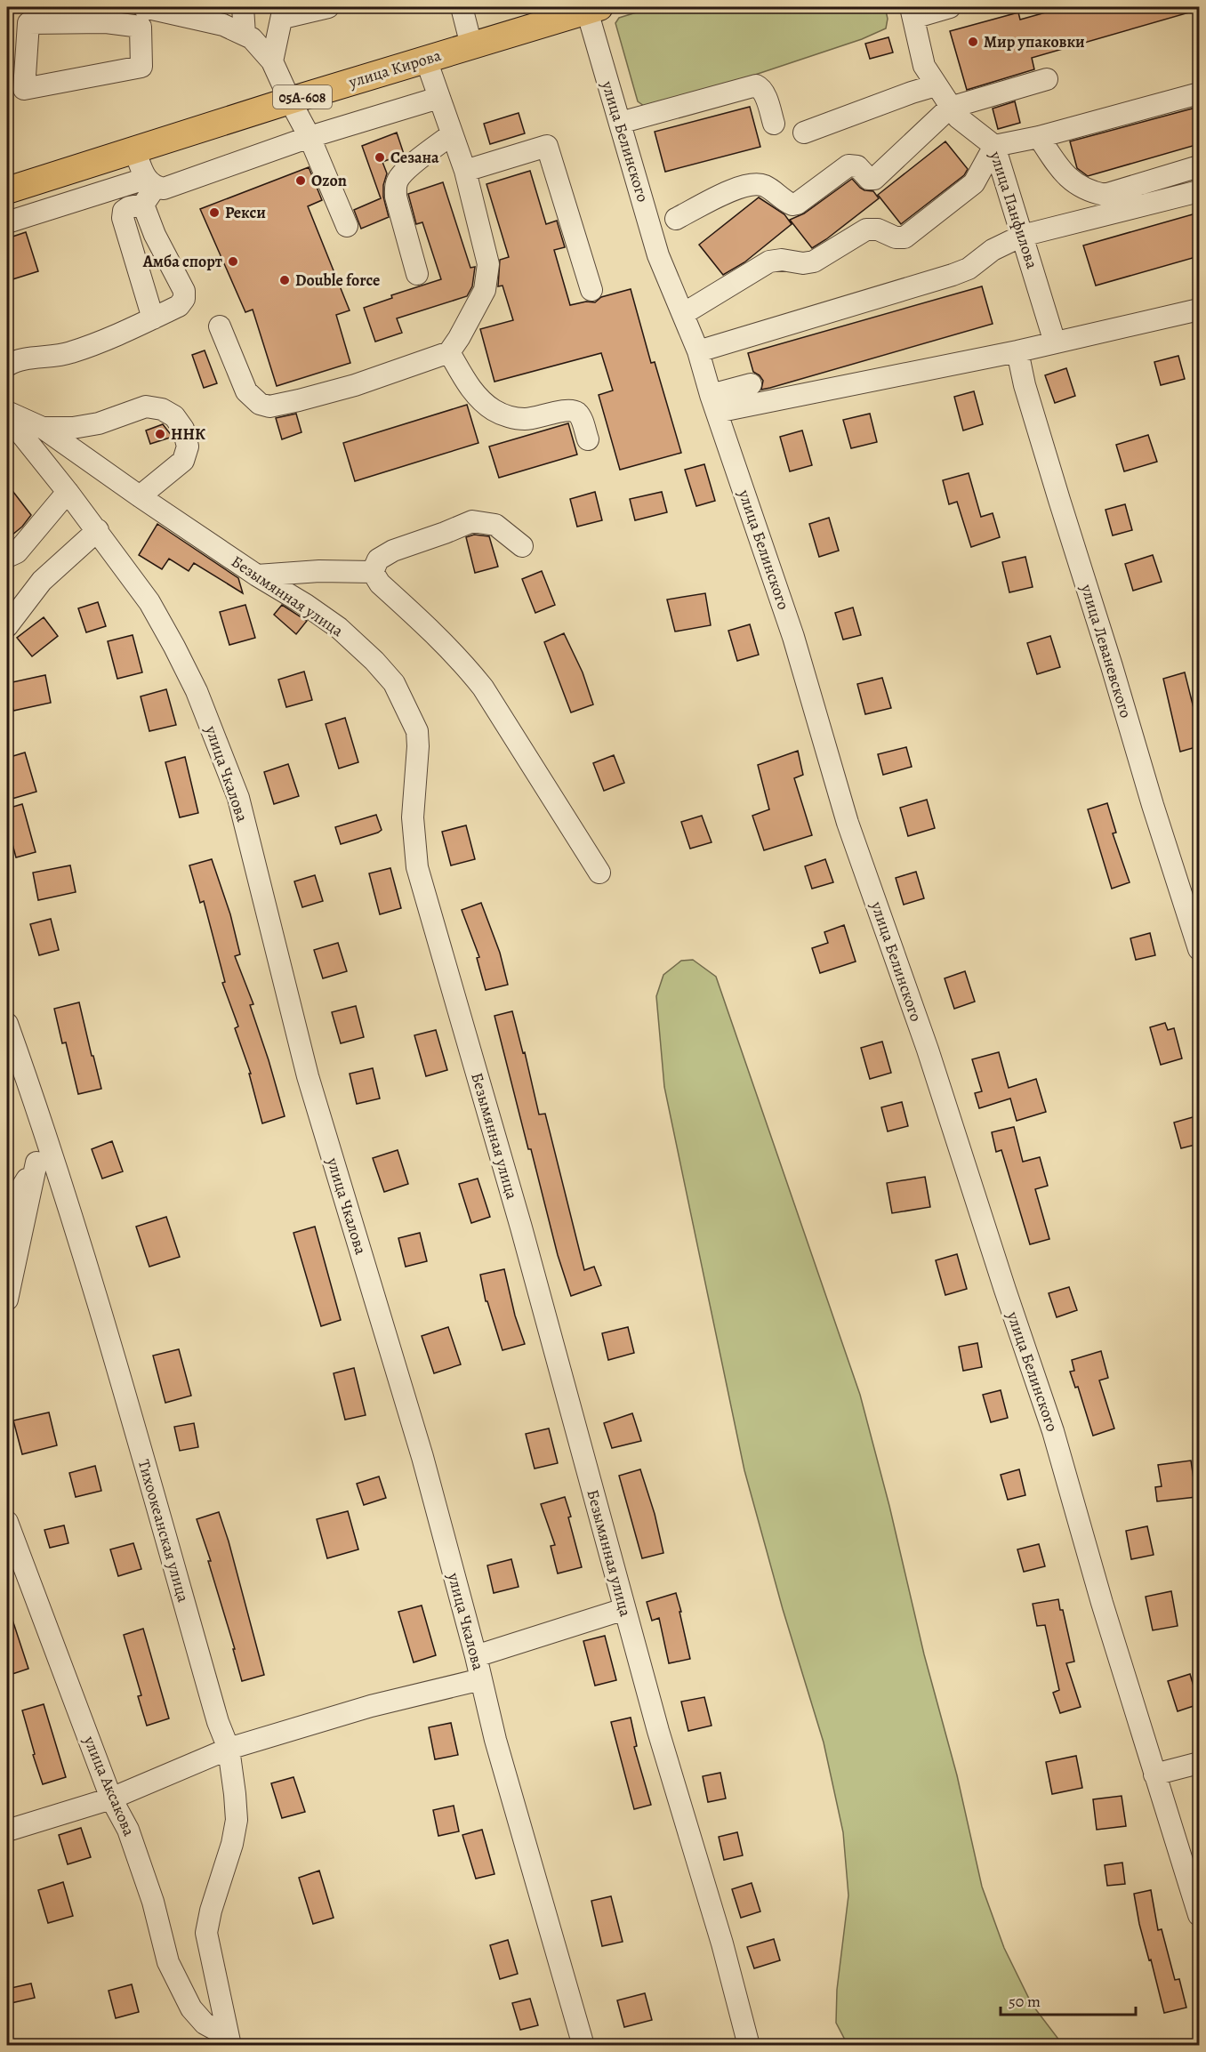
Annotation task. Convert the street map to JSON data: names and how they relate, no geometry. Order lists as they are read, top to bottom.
{
  "streets": {
    "main road": ["улица Кирова", "05А-608"],
    "street": [
      "улица Белинского",
      "улица Панфилова",
      "Безымянная улица",
      "улица Леваневского",
      "улица Чкалова",
      "Тихоокеанская улица",
      "улица Аксакова"
    ]
  },
  "crossings": [
    ["улица Кирова", "улица Белинского"],
    ["Безымянная улица", "улица Чкалова"],
    ["Тихоокеанская улица", "улица Аксакова"]
  ],
  "places": [
    "Мир упаковки",
    "Сезана",
    "Ozon",
    "Рекси",
    "Амба спорт",
    "Double force",
    "ННК"
  ],
  "scale_bar": "50 m"
}
